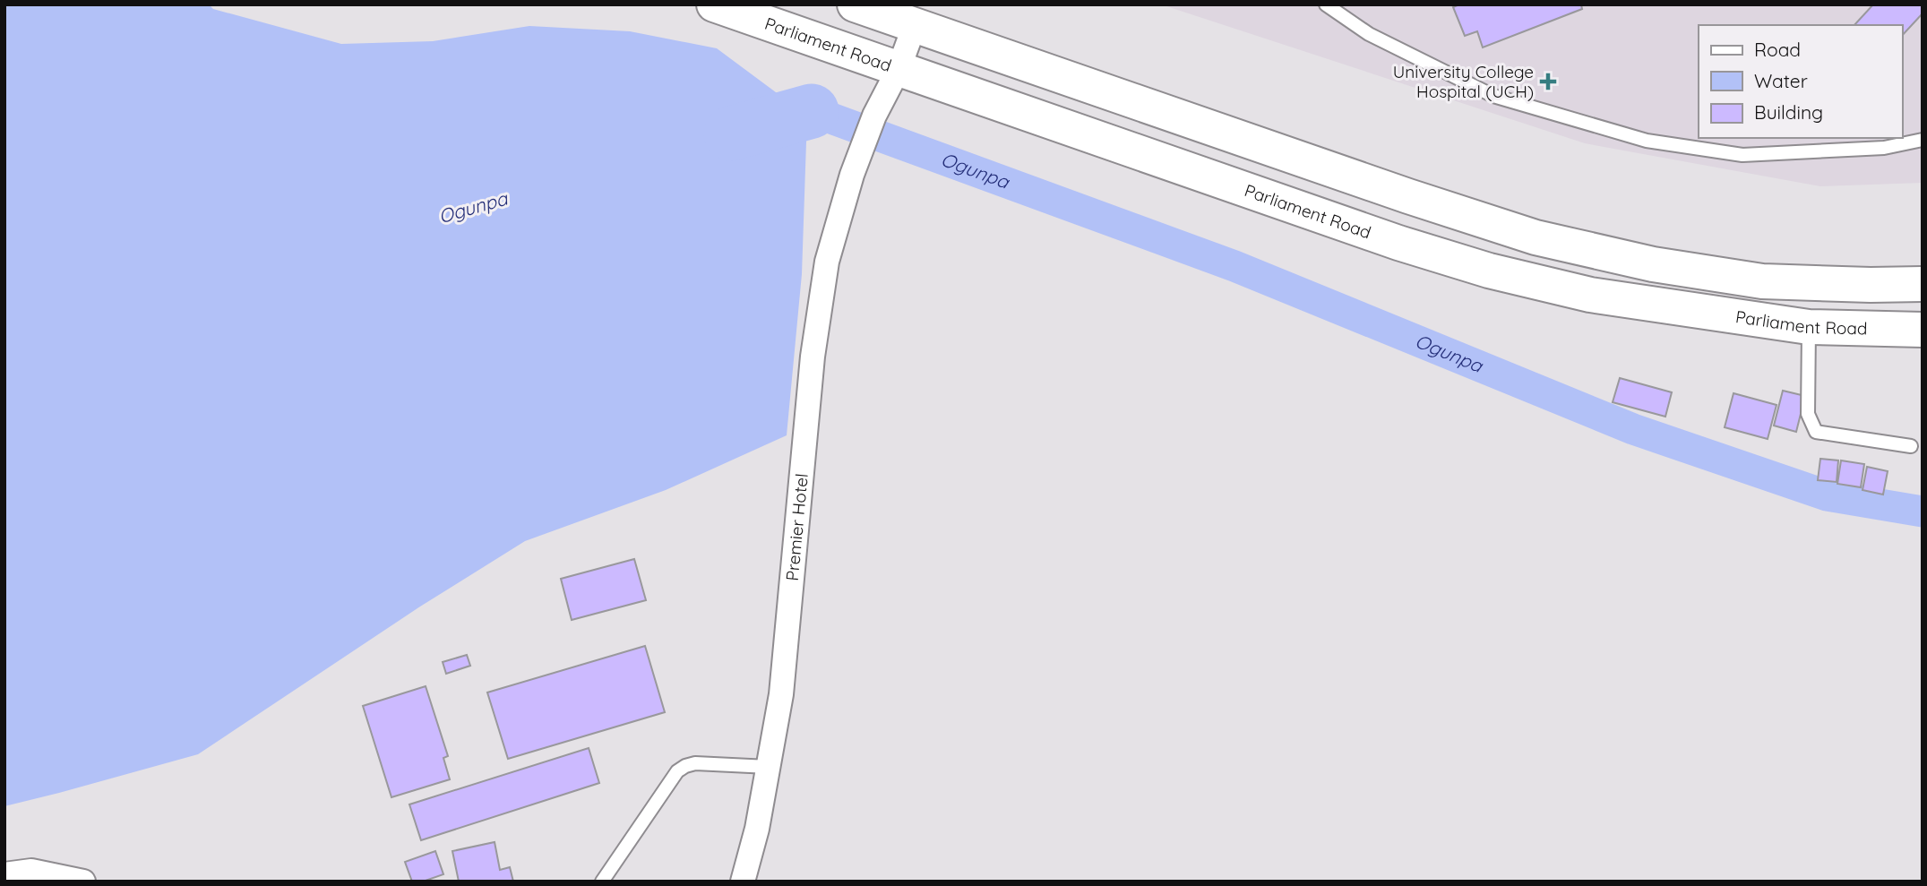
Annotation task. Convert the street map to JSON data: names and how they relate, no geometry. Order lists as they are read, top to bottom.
{
  "streets": {
    "main road": ["Parliament Road"],
    "street": ["Premier Hotel"]
  },
  "crossings": [
    ["Parliament Road", "Premier Hotel"]
  ],
  "water": ["Ogunpa"],
  "places": {
    "health": ["University College Hospital (UCH)"]
  },
  "legend": ["Road", "Water", "Building"]
}
